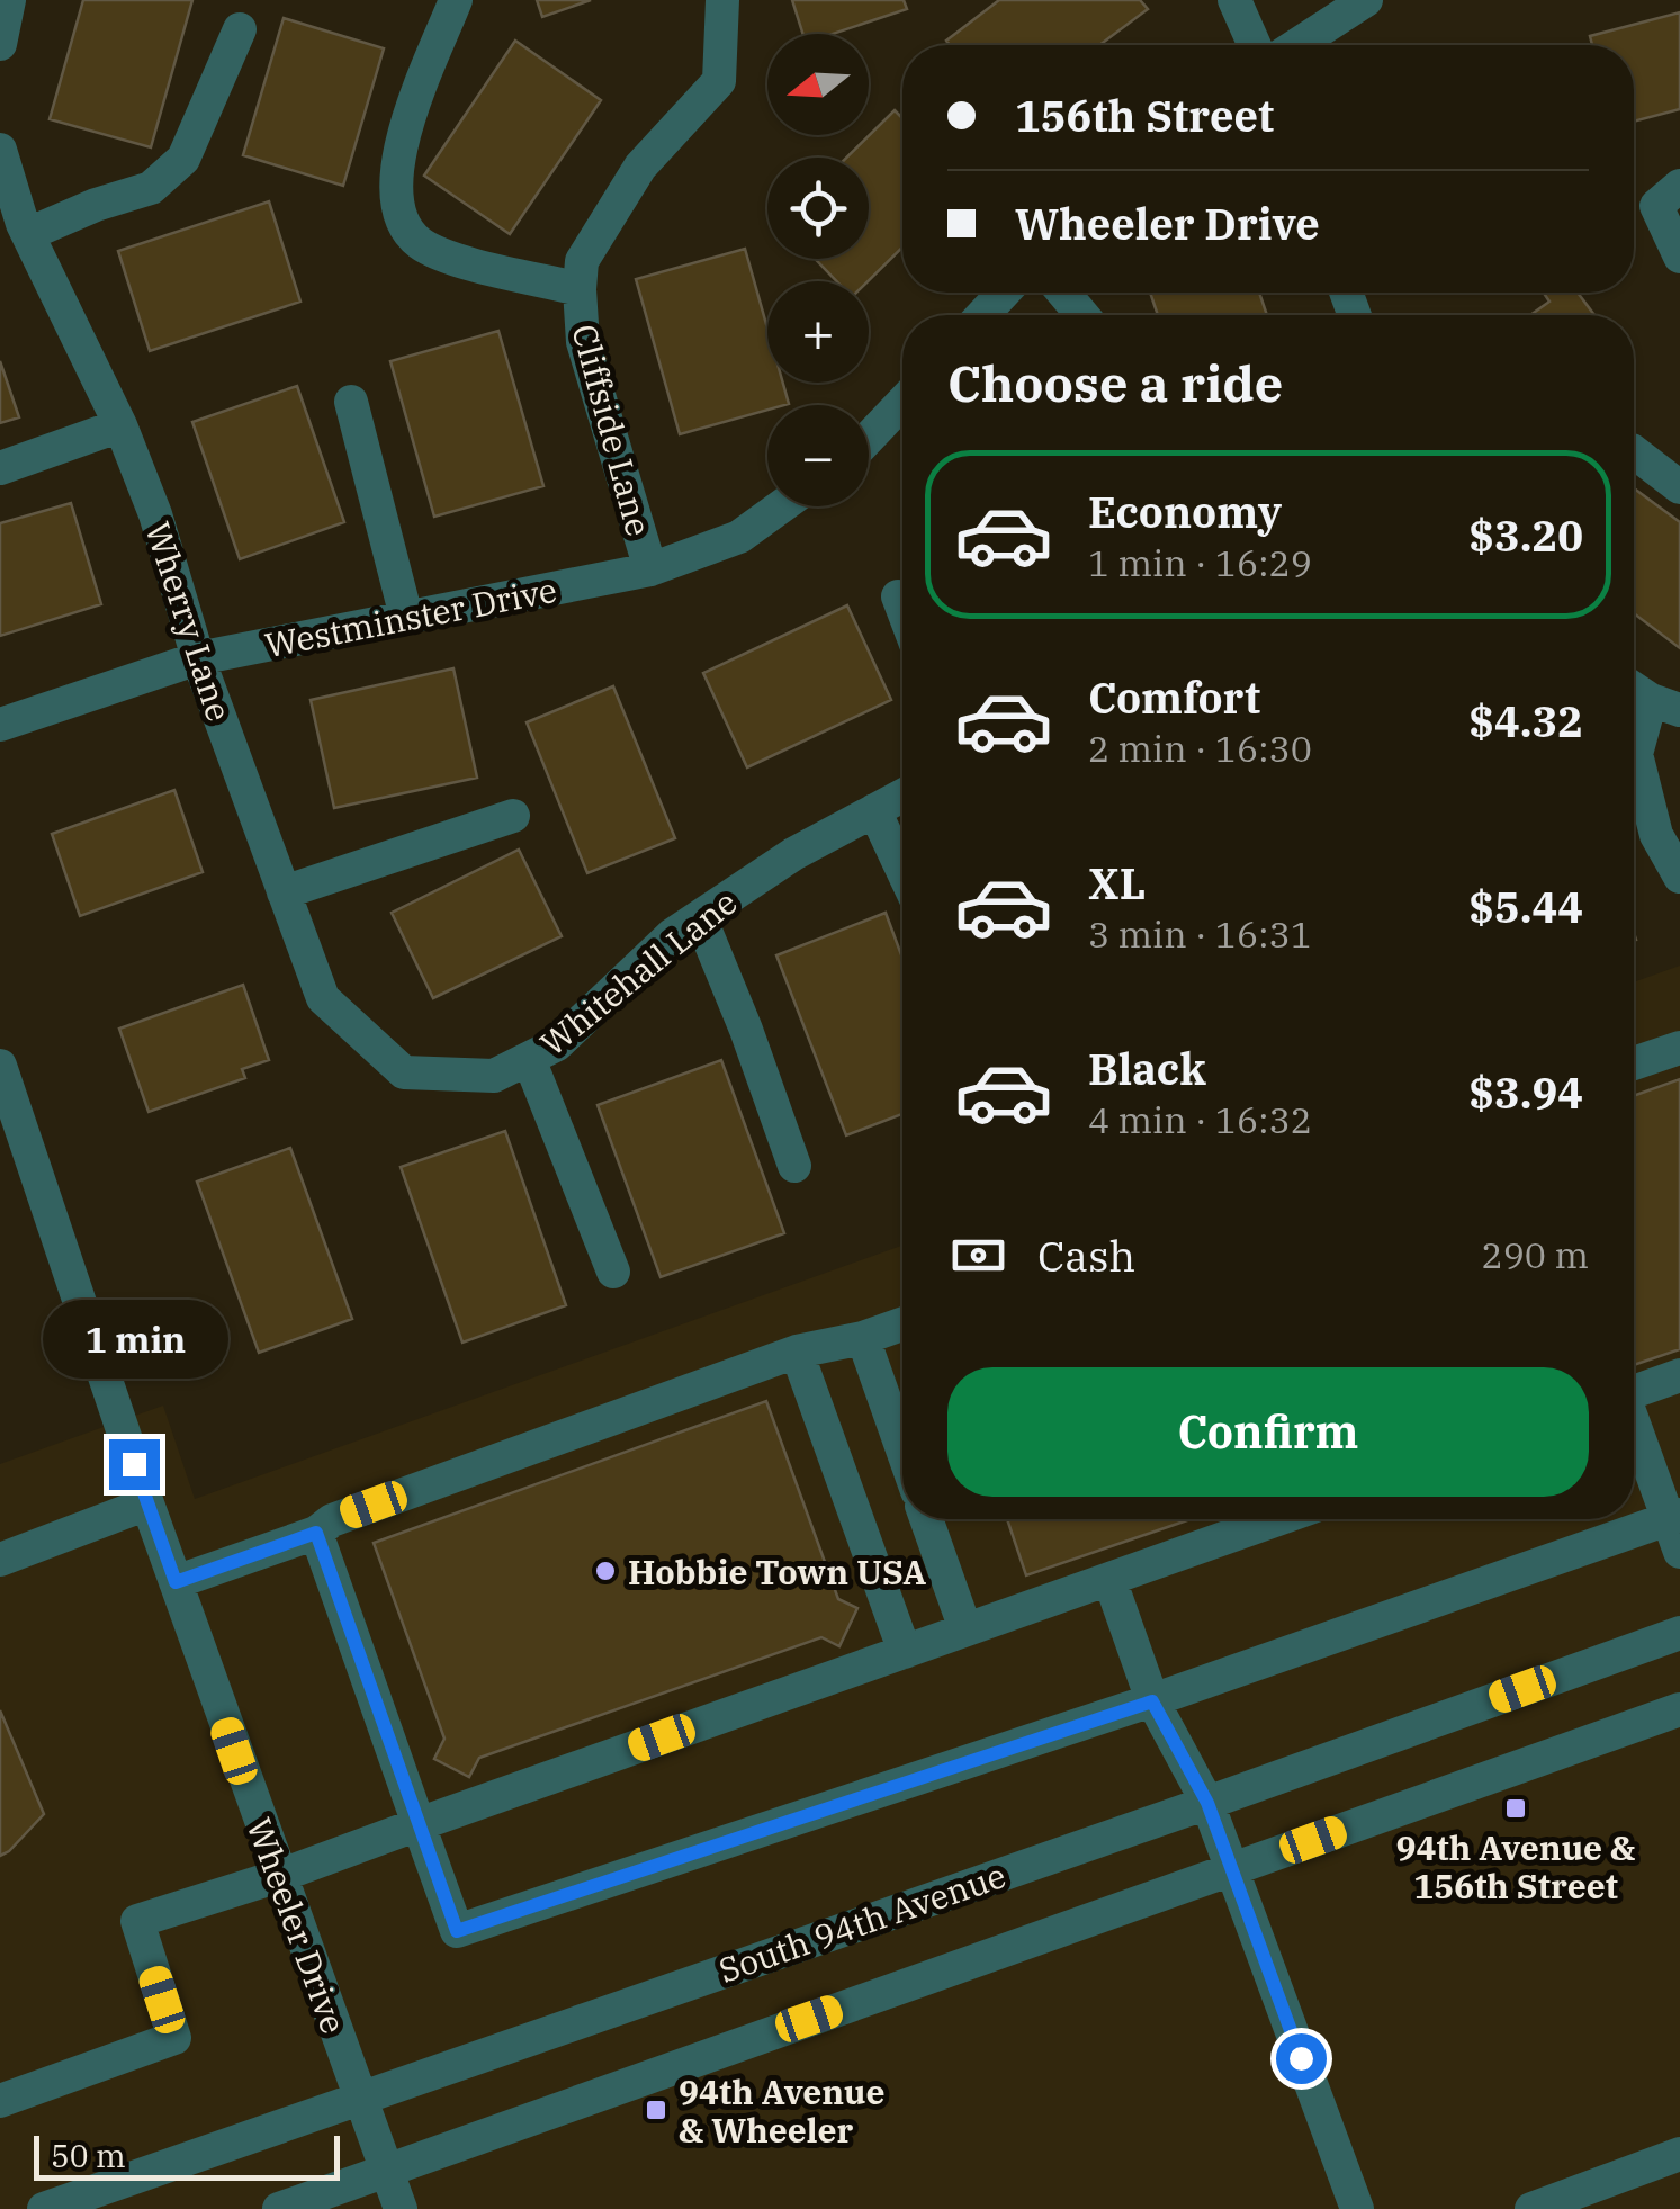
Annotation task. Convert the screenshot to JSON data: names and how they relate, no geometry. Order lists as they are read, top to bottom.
{
  "streets": {
    "street": [
      "Cliffside Lane",
      "Westminster Drive",
      "Wherry Lane",
      "Whitehall Lane",
      "South 94th Avenue",
      "Wheeler Drive"
    ]
  },
  "crossings": [
    ["Cliffside Lane", "Westminster Drive"],
    ["Westminster Drive", "Wherry Lane"],
    ["Wherry Lane", "Whitehall Lane"],
    ["South 94th Avenue", "Wheeler Drive"]
  ],
  "places": {
    "other": ["Hobbie Town USA"],
    "transit": ["94th Avenue & 156th Street", "94th Avenue & Wheeler"]
  },
  "scale_bar": "50 m",
  "north": "left",
  "page": {
    "map_buttons": ["+", "−"],
    "banner": ["156th Street", "Wheeler Drive"],
    "heading": "Choose a ride",
    "list": [
      {
        "name": "Economy",
        "note": "1 min · 16:29",
        "value": "$3.20"
      },
      {
        "name": "Comfort",
        "note": "2 min · 16:30",
        "value": "$4.32"
      },
      {
        "name": "XL",
        "note": "3 min · 16:31",
        "value": "$5.44"
      },
      {
        "name": "Black",
        "note": "4 min · 16:32",
        "value": "$3.94"
      }
    ],
    "pay": ["Cash", "290 m"],
    "bubble": "1 min",
    "buttons": "Confirm",
    "scale": "50 m"
  }
}
